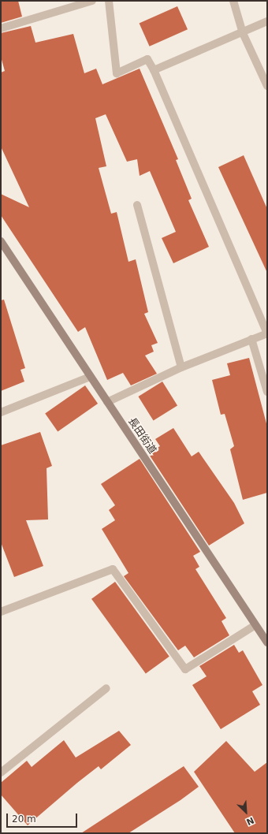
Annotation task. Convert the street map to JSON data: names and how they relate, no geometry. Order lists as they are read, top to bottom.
{
  "streets": {
    "main road": ["長田街道"]
  },
  "scale_bar": "20 m",
  "north": "bottom right"
}
